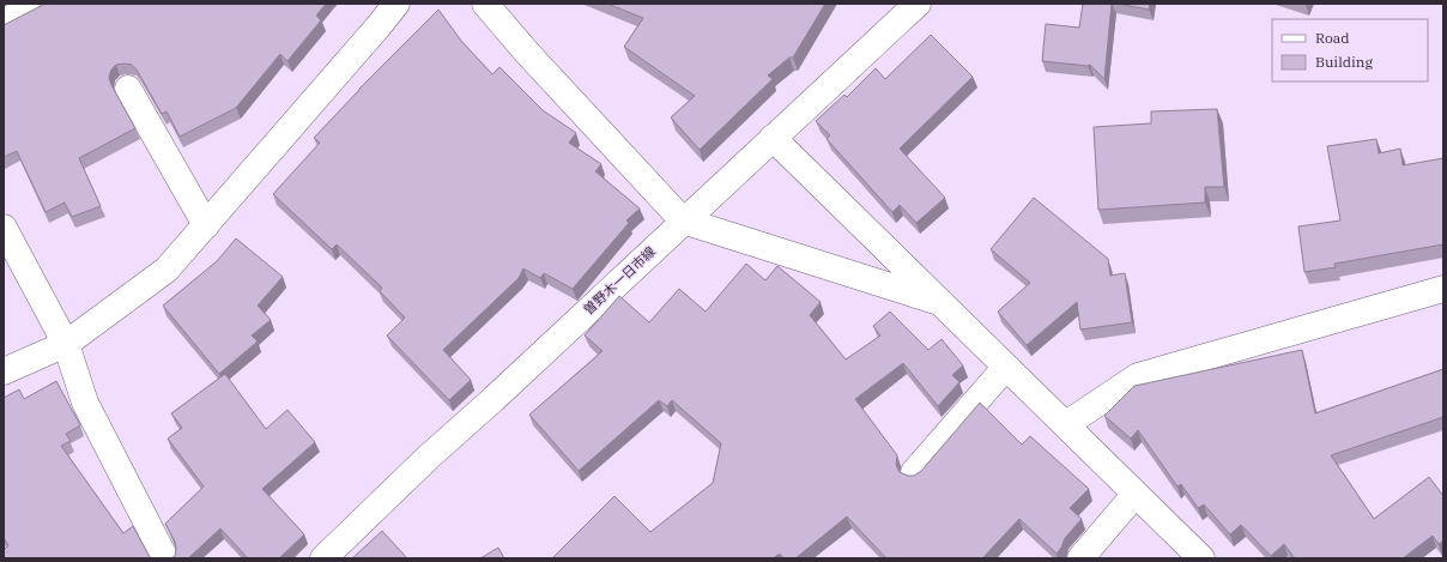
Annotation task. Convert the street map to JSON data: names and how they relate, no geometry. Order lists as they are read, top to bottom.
{
  "streets": {
    "street": ["曽野木一日市線"]
  },
  "legend": ["Road", "Building"]
}
